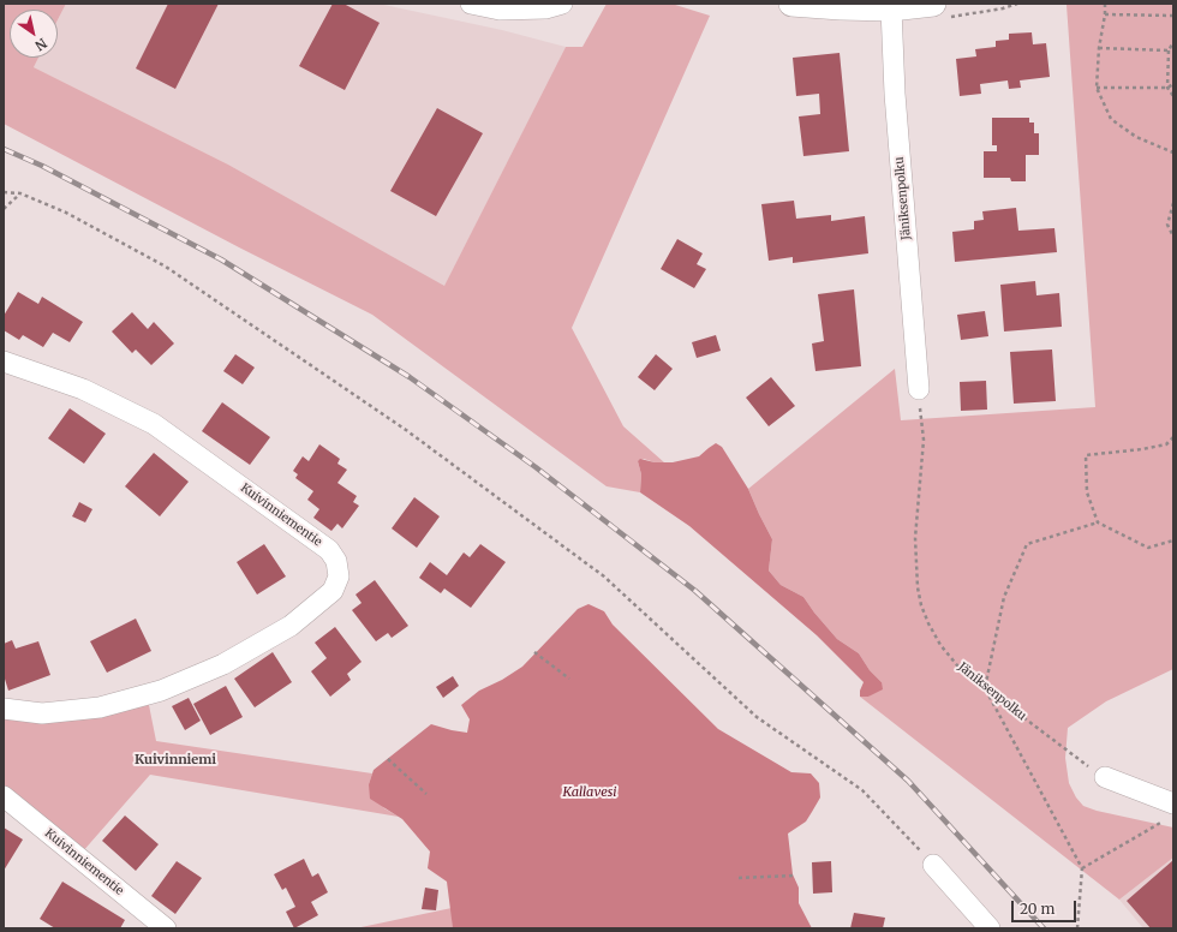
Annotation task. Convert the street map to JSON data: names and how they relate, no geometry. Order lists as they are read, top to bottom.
{
  "streets": {
    "street": ["Jäniksenpolku", "Kuivinniementie"]
  },
  "districts": ["Kuivinniemi"],
  "water": ["Kallavesi"],
  "scale_bar": "20 m",
  "north": "bottom right"
}
